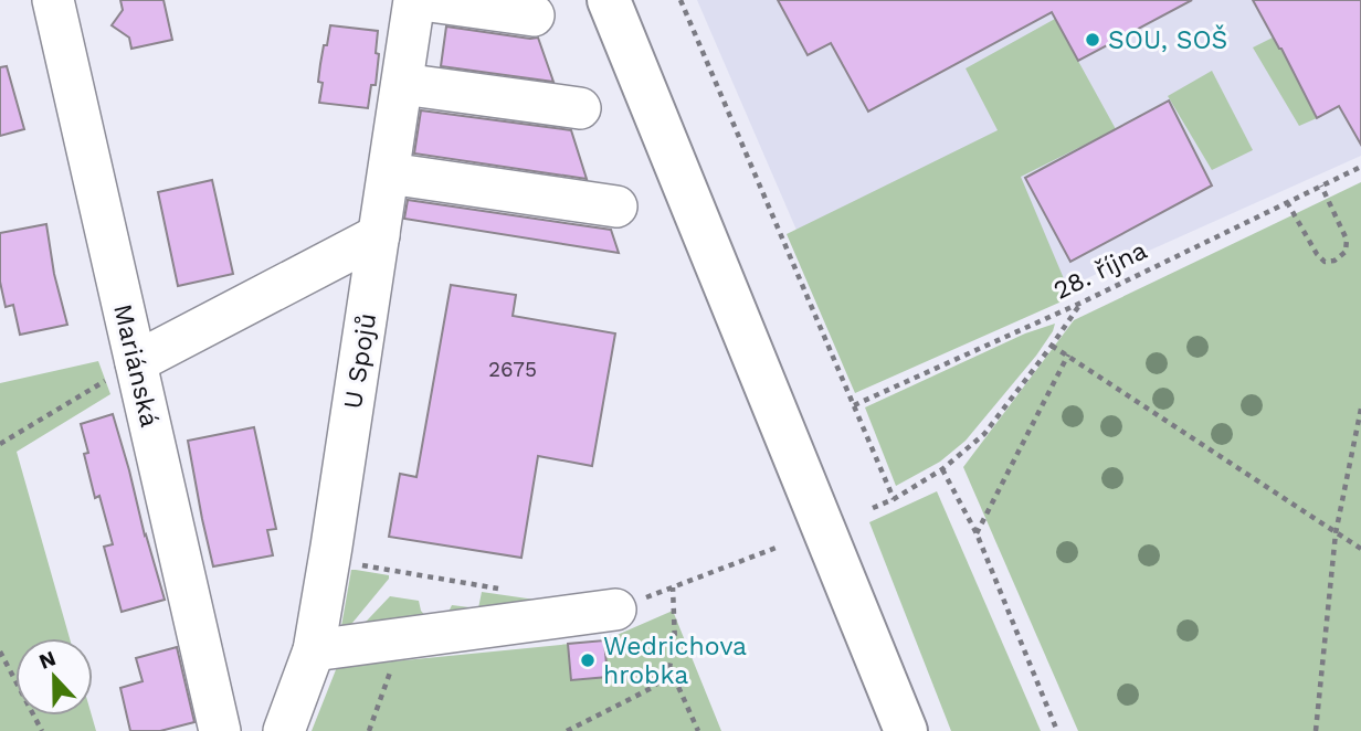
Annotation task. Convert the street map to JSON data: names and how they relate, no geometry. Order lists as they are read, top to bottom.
{
  "streets": {
    "street": ["U Spojů", "Mariánská"],
    "path": ["28. října"]
  },
  "places": ["SOU, SOŠ", "Wedrichova hrobka"],
  "house_numbers": ["2675"],
  "north": "top"
}
